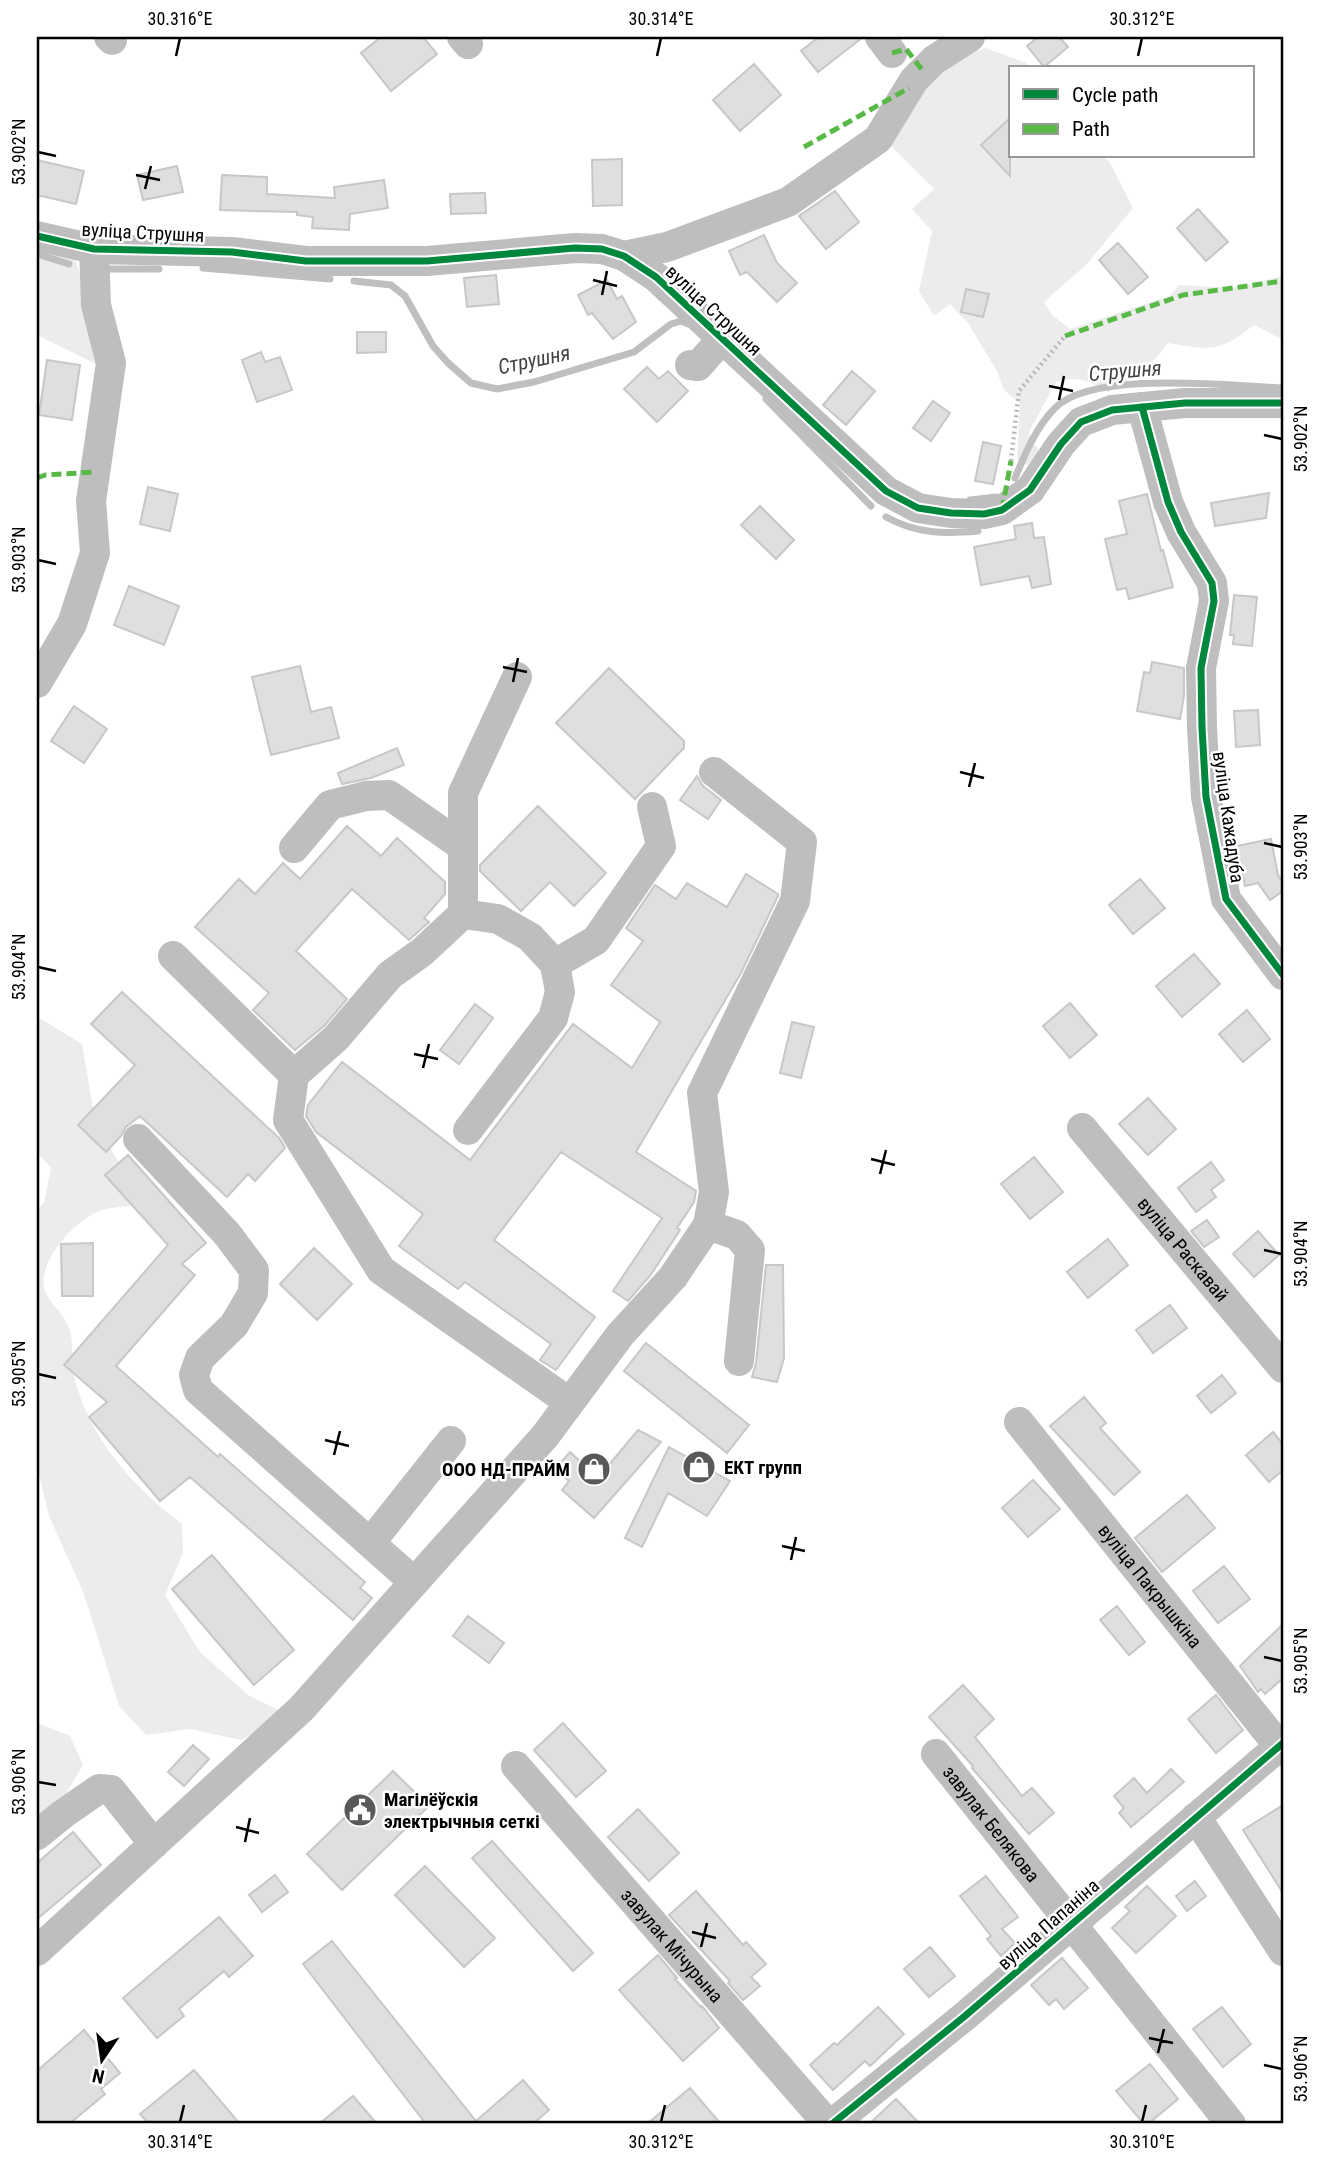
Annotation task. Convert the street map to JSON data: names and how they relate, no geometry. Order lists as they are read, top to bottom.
{
  "streets": {
    "street": [
      "вуліца Струшня",
      "вуліца Кажадуба",
      "вуліца Раскавай",
      "вуліца Пакрышкіна",
      "завулак Белякова",
      "вуліца Папаніна",
      "завулак Мічурына"
    ]
  },
  "crossings": [
    ["вуліца Струшня", "вуліца Кажадуба"],
    ["вуліца Пакрышкіна", "вуліца Папаніна"],
    ["завулак Белякова", "вуліца Папаніна"],
    ["вуліца Папаніна", "завулак Мічурына"]
  ],
  "water": ["Струшня"],
  "places": {
    "shop": ["ЕКТ групп", "ООО НД-ПРАЙМ"],
    "public building": ["Магілёўскія электрычныя сеткі"]
  },
  "legend": ["Cycle path", "Path"],
  "north": "bottom",
  "coordinates": [
    "30.316°E",
    "30.314°E",
    "30.312°E",
    "53.902°N",
    "53.903°N",
    "53.904°N",
    "53.905°N",
    "53.906°N",
    "30.310°E"
  ]
}
